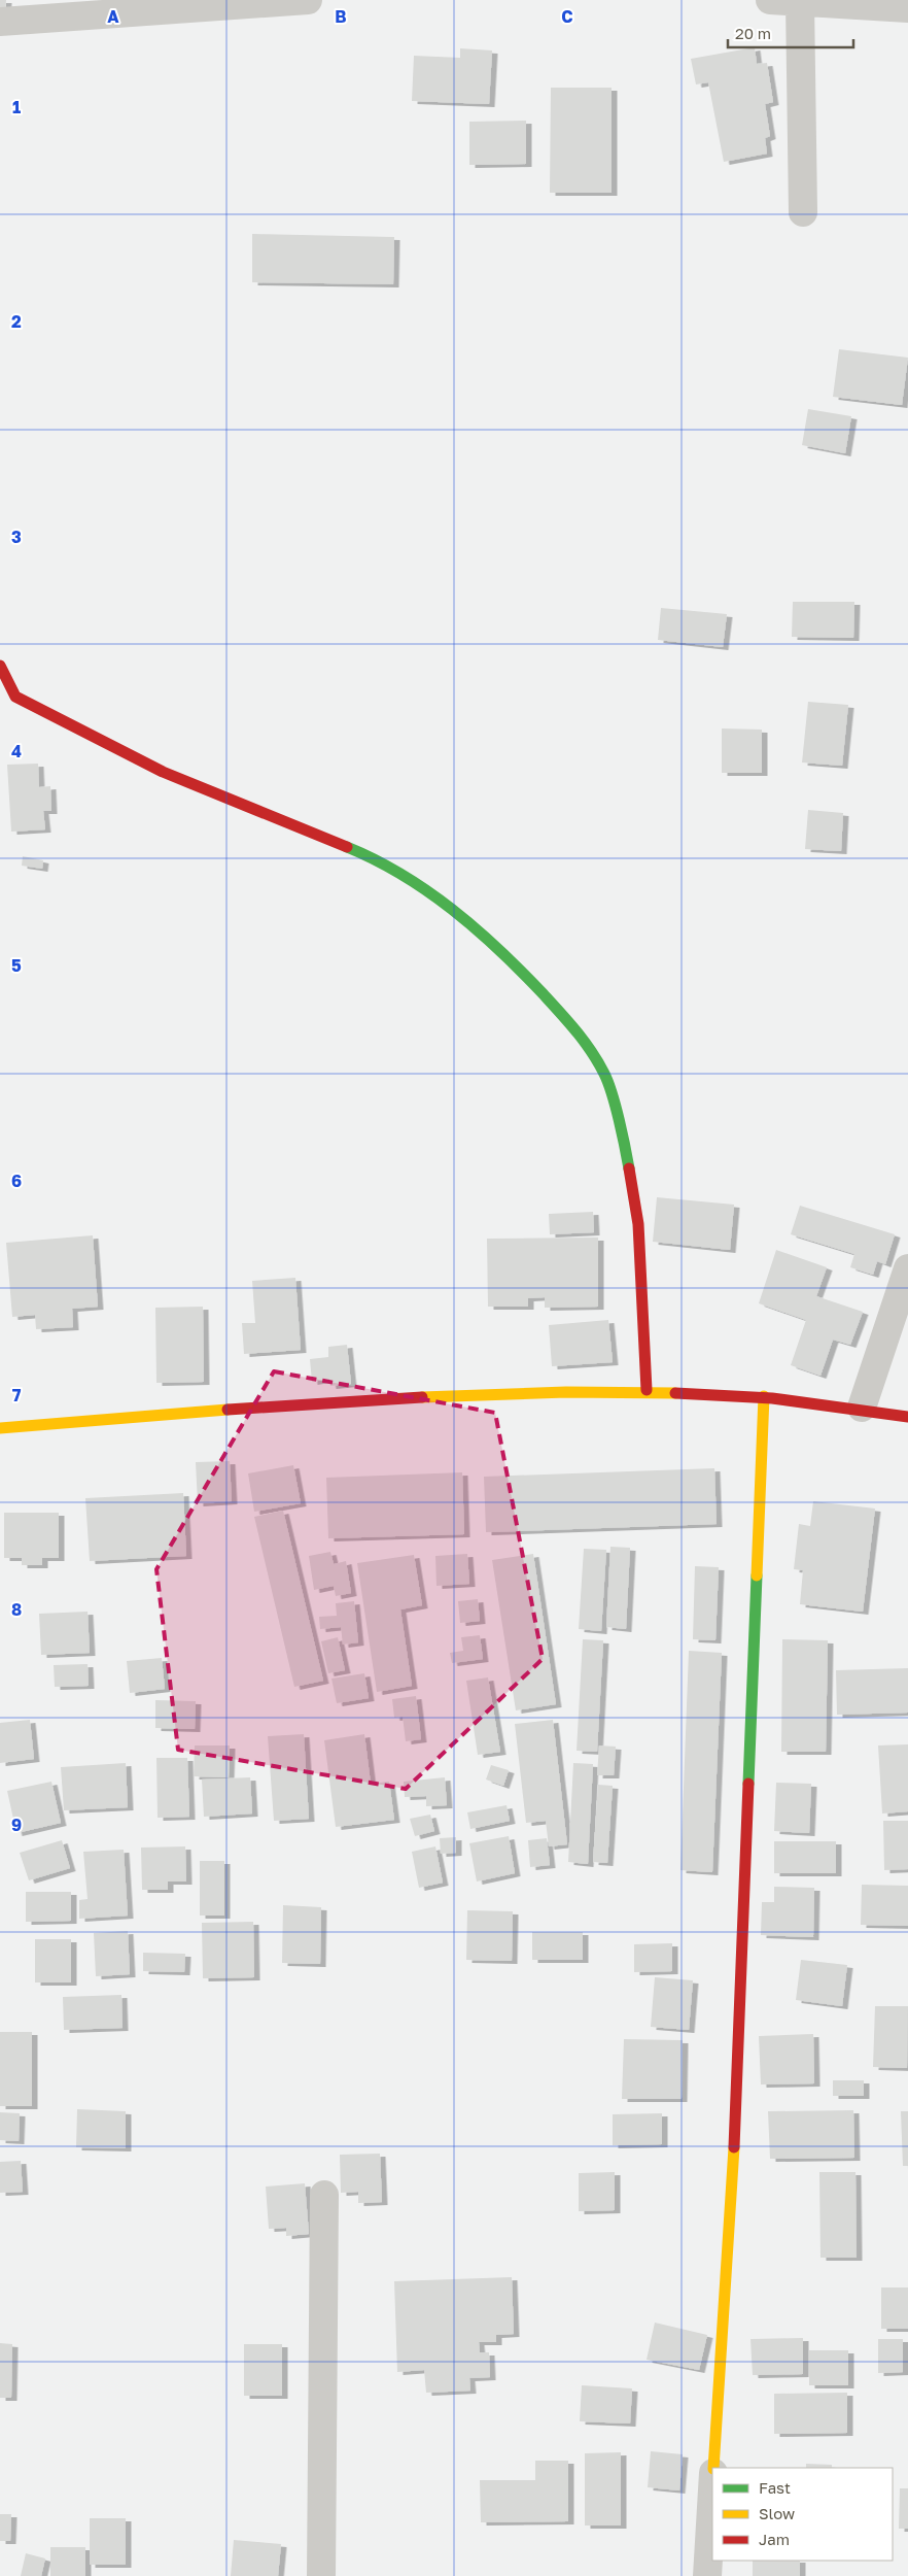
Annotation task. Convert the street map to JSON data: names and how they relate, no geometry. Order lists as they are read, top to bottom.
{
  "legend": ["Fast", "Slow", "Jam"],
  "scale_bar": "20 m",
  "grid": {
    "columns": ["A", "B", "C"],
    "rows": [
      "1",
      "2",
      "3",
      "4",
      "5",
      "6",
      "7",
      "8",
      "9"
    ]
  }
}
